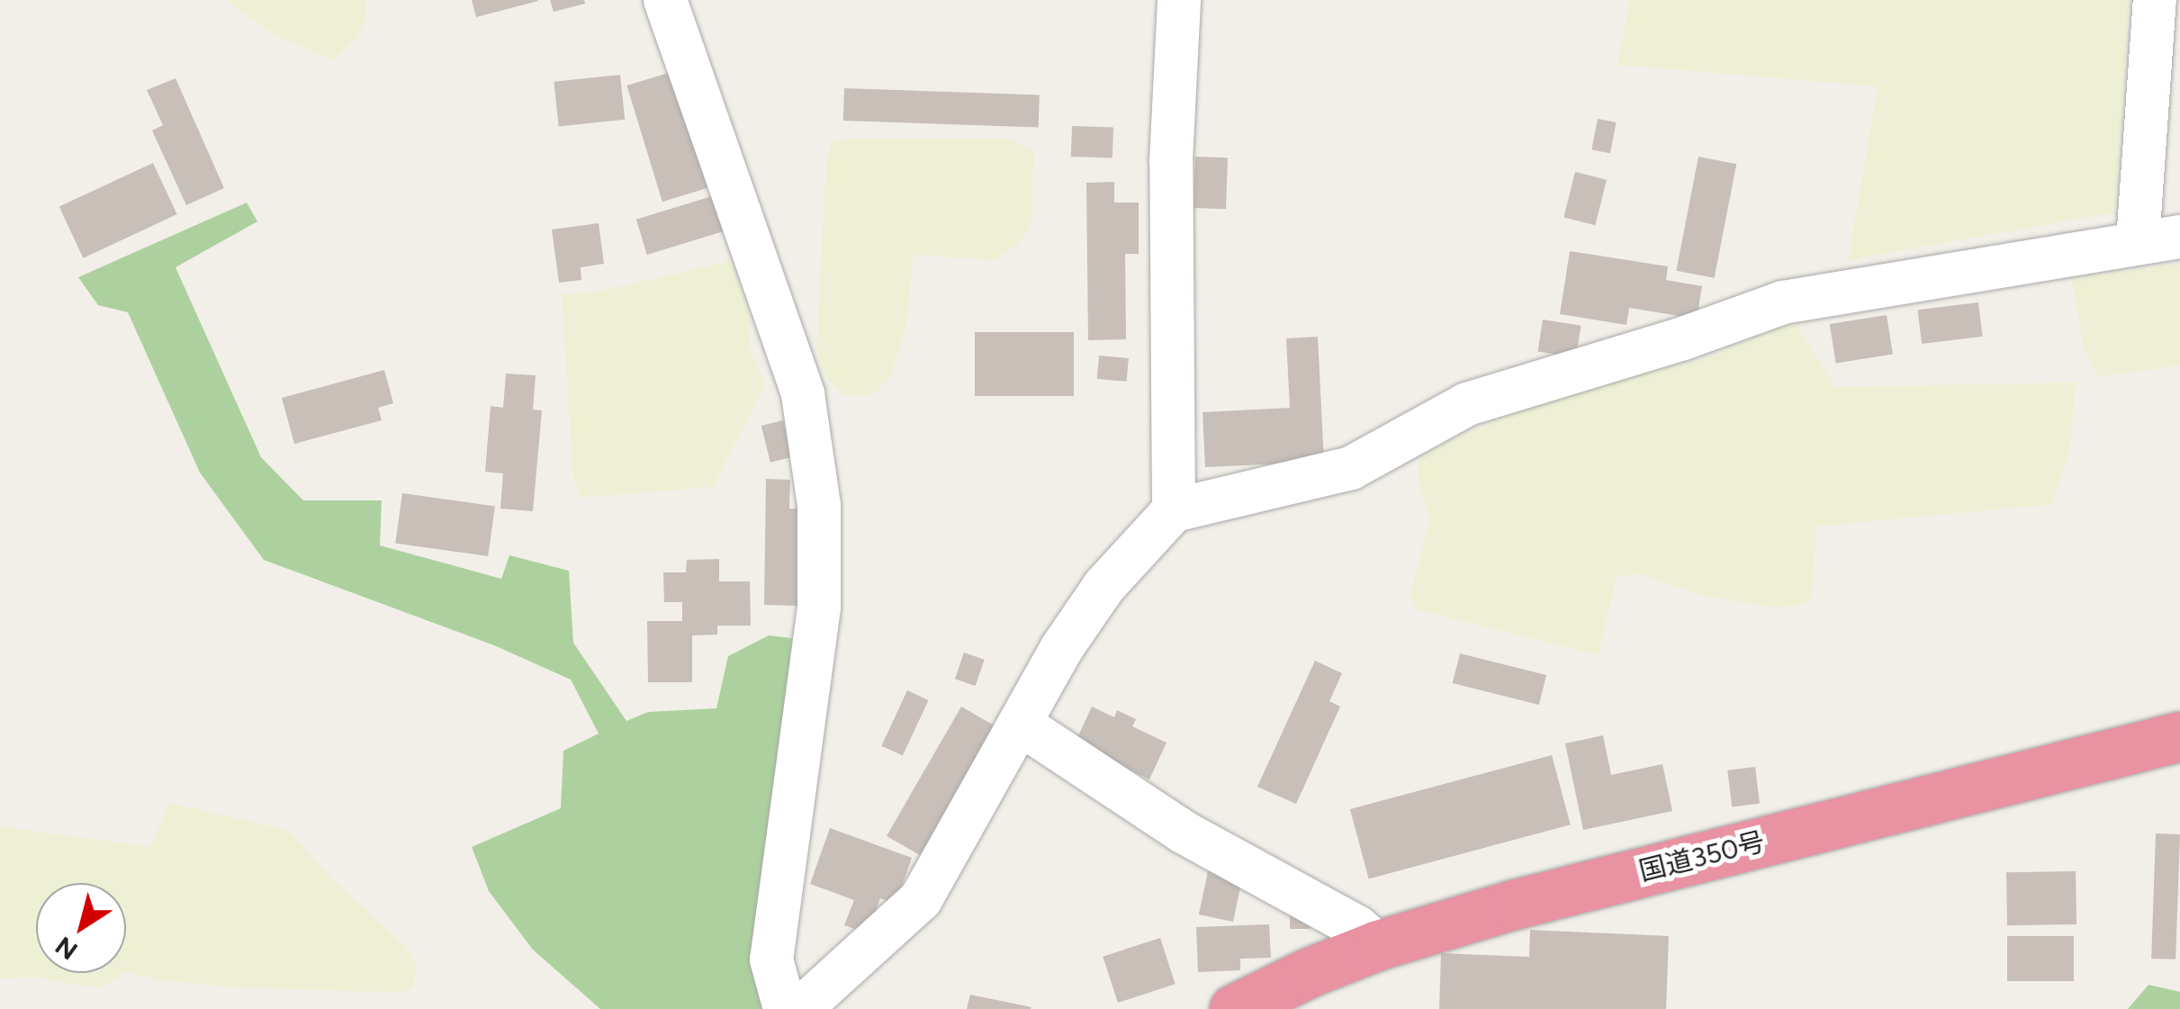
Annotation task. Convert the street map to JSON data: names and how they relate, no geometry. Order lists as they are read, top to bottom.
{
  "streets": {
    "highway": ["国道350号"]
  },
  "north": "bottom left"
}
